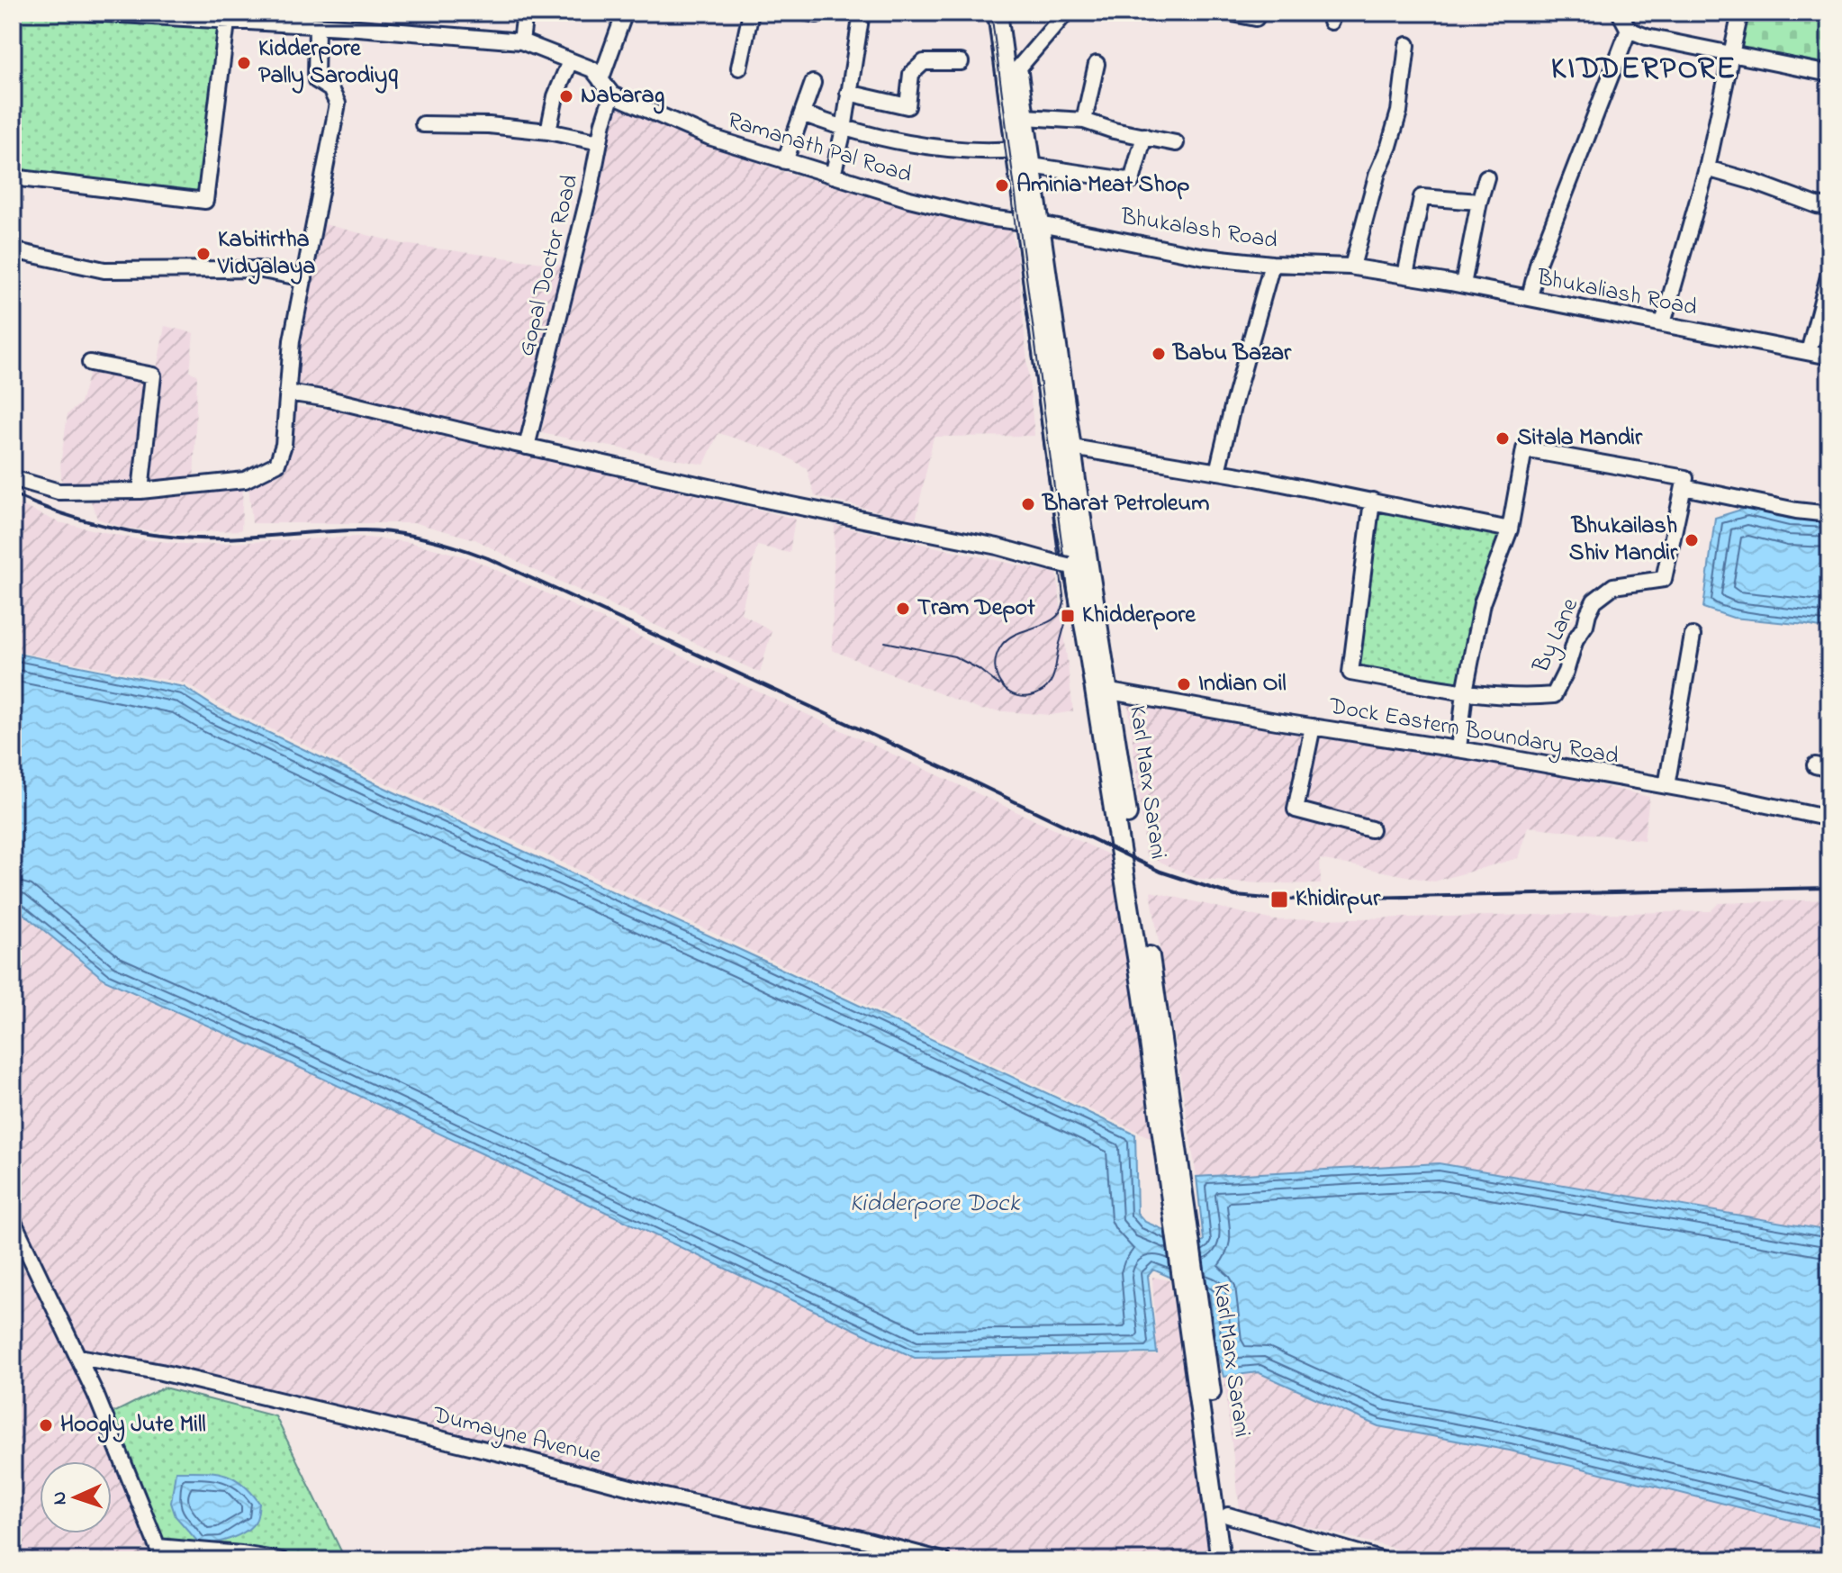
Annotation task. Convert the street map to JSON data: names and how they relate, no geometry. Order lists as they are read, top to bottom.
{
  "streets": {
    "main road": ["Karl Marx Sarani"],
    "street": [
      "Ramanath Pal Road",
      "Bhukalash Road",
      "Gopal Doctor Road",
      "Bhukaliash Road",
      "By Lane",
      "Dock Eastern Boundary Road",
      "Dumayne Avenue"
    ]
  },
  "crossings": [
    ["Ramanath Pal Road", "Bhukalash Road"],
    ["Ramanath Pal Road", "Gopal Doctor Road"],
    ["Ramanath Pal Road", "Karl Marx Sarani"],
    ["Bhukalash Road", "Bhukaliash Road"],
    ["Bhukalash Road", "Karl Marx Sarani"],
    ["Dock Eastern Boundary Road", "Karl Marx Sarani"]
  ],
  "districts": ["KIDDERPORE"],
  "water": ["Kidderpore Dock"],
  "places": {
    "other": [
      "Kidderpore Pally Sarodiyq",
      "Nabarag",
      "Aminia Meat Shop",
      "Kabitirtha Vidyalaya",
      "Babu Bazar",
      "Sitala Mandir",
      "Bharat Petroleum",
      "Bhukailash Shiv Mandir",
      "Tram Depot",
      "Indian Oil",
      "Hoogly Jute Mill"
    ],
    "transit": ["Khidderpore", "Khidirpur"]
  },
  "north": "left"
}
